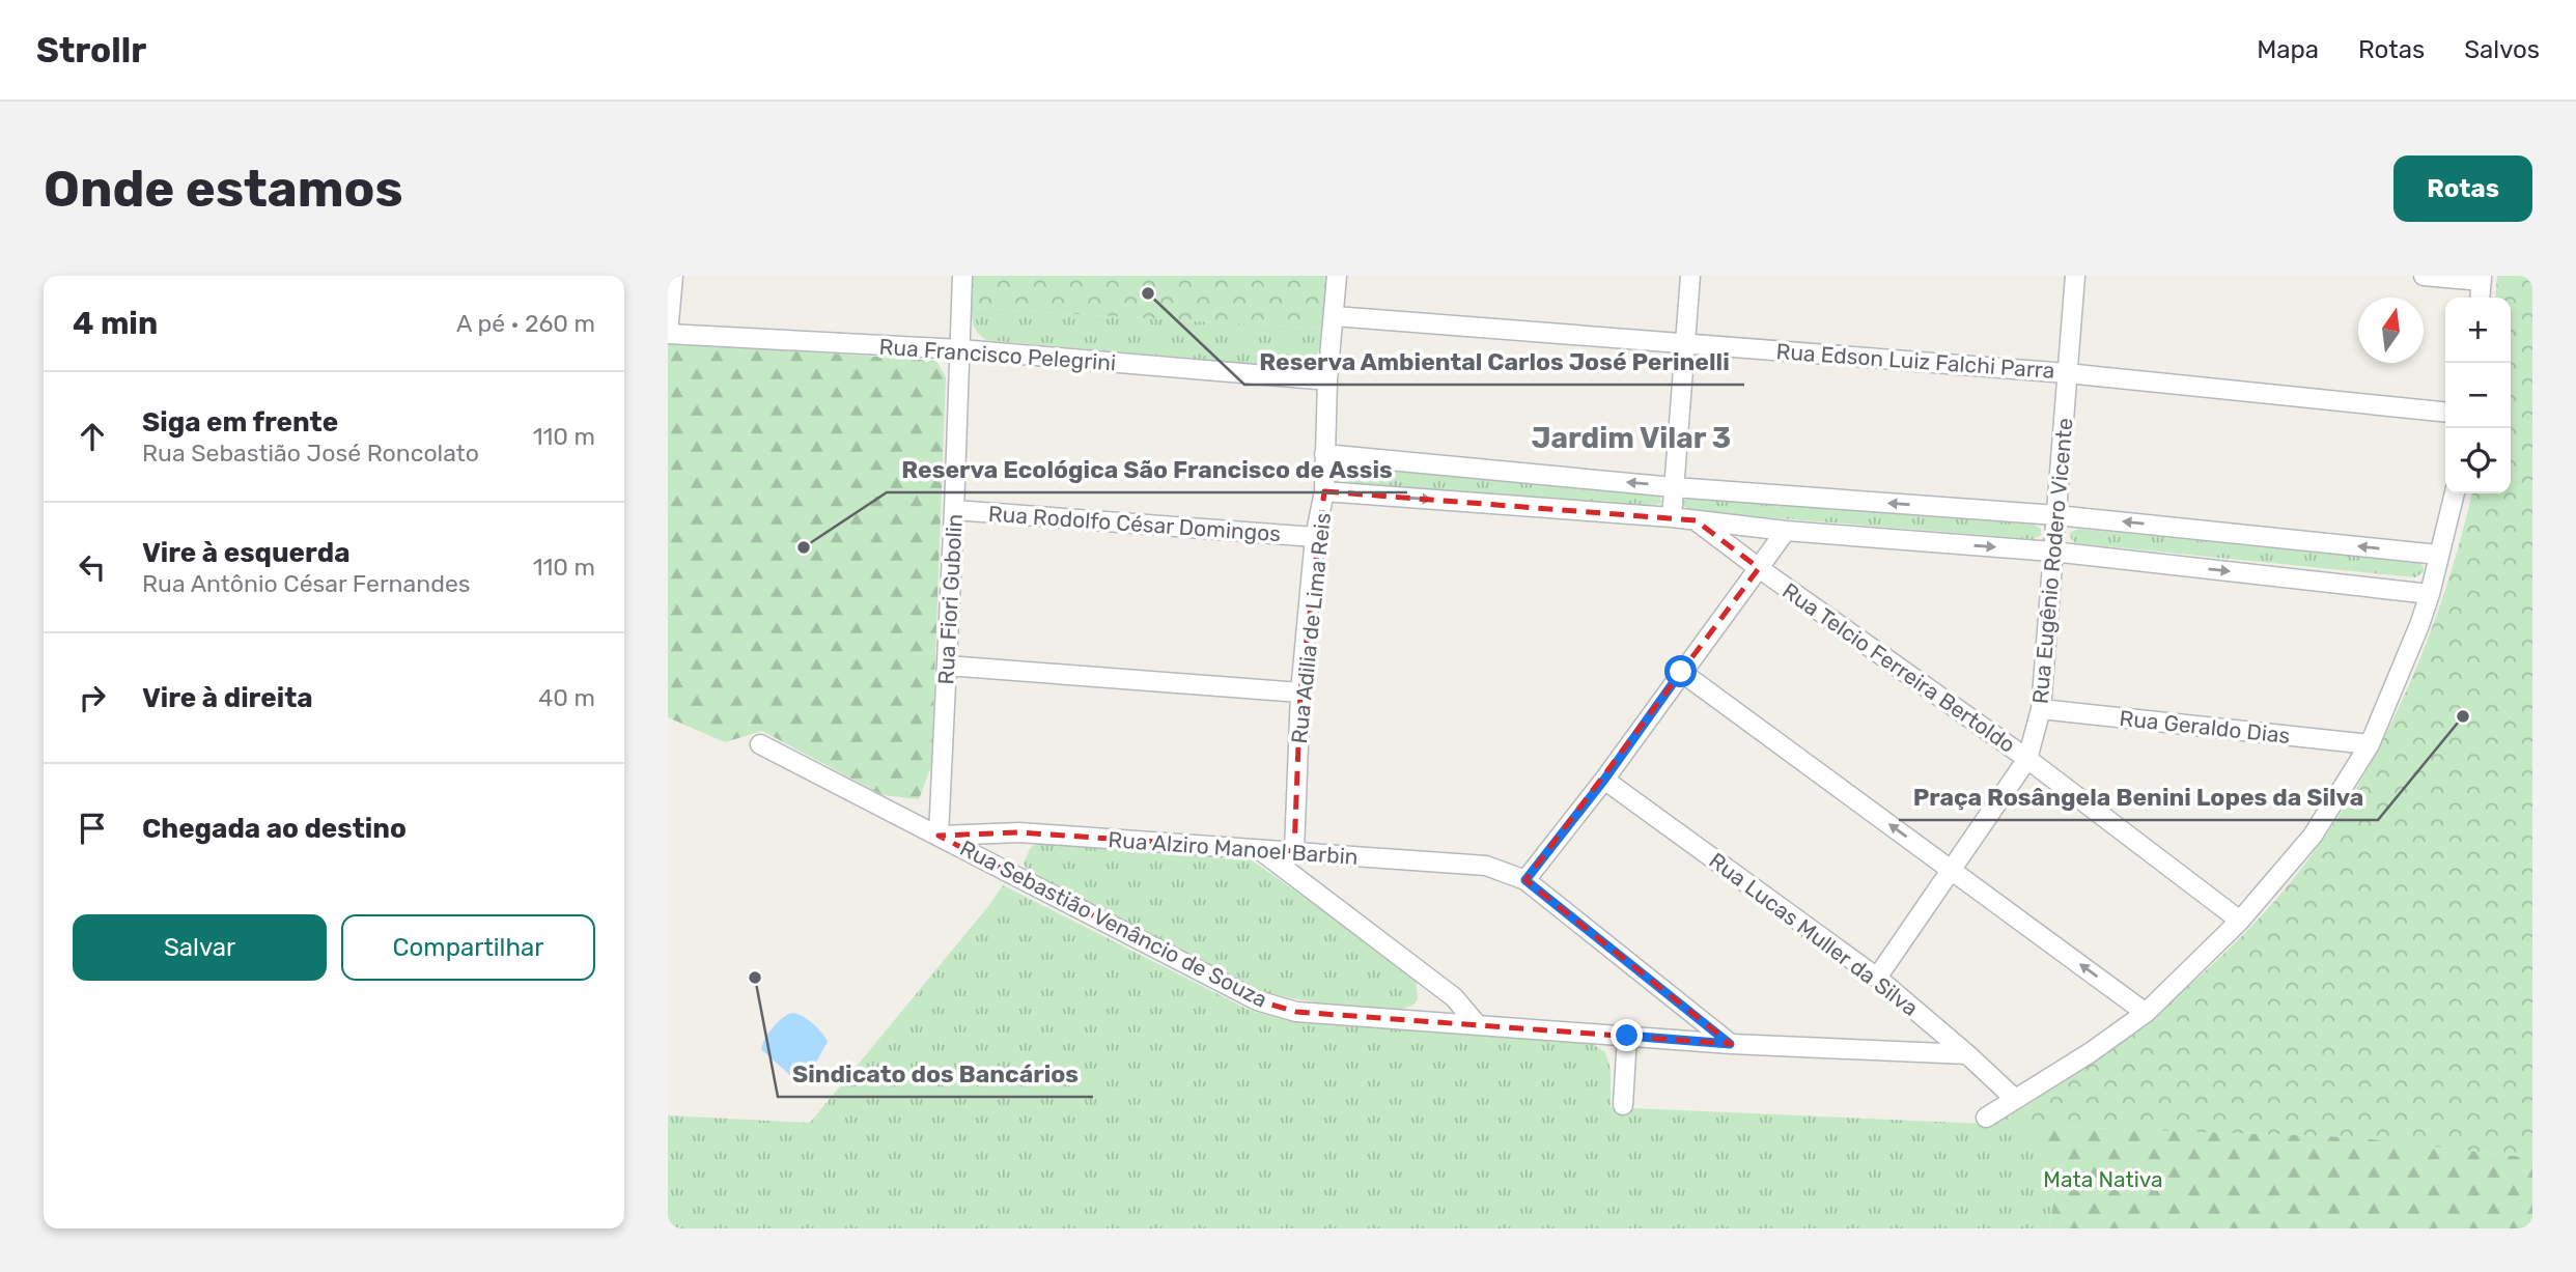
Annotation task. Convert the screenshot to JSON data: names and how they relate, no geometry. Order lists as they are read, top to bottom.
{
  "streets": {
    "street": [
      "Rua Francisco Pelegrini",
      "Rua Edson Luiz Falchi Parra",
      "Rua Rodolfo César Domingos",
      "Rua Eugênio Rodero Vicente",
      "Rua Fiori Gubolin",
      "Rua Adilia de Lima Reis",
      "Rua Telcio Ferreira Bertoldo",
      "Rua Geraldo Dias",
      "Rua Alziro Manoel Barbin",
      "Rua Sebastião Venâncio de Souza",
      "Rua Lucas Muller da Silva"
    ]
  },
  "crossings": [
    ["Rua Francisco Pelegrini", "Rua Fiori Gubolin"],
    ["Rua Francisco Pelegrini", "Rua Adilia de Lima Reis"],
    ["Rua Edson Luiz Falchi Parra", "Rua Eugênio Rodero Vicente"],
    ["Rua Edson Luiz Falchi Parra", "Rua Adilia de Lima Reis"],
    ["Rua Rodolfo César Domingos", "Rua Fiori Gubolin"],
    ["Rua Rodolfo César Domingos", "Rua Adilia de Lima Reis"],
    ["Rua Eugênio Rodero Vicente", "Rua Telcio Ferreira Bertoldo"],
    ["Rua Eugênio Rodero Vicente", "Rua Geraldo Dias"],
    ["Rua Eugênio Rodero Vicente", "Rua Lucas Muller da Silva"],
    ["Rua Fiori Gubolin", "Rua Alziro Manoel Barbin"],
    ["Rua Fiori Gubolin", "Rua Sebastião Venâncio de Souza"],
    ["Rua Adilia de Lima Reis", "Rua Alziro Manoel Barbin"],
    ["Rua Alziro Manoel Barbin", "Rua Sebastião Venâncio de Souza"],
    ["Rua Sebastião Venâncio de Souza", "Rua Lucas Muller da Silva"]
  ],
  "districts": ["Jardim Vilar 3"],
  "parks": ["Mata Nativa"],
  "places": [
    "Reserva Ambiental Carlos José Perinelli",
    "Reserva Ecológica São Francisco de Assis",
    "Praça Rosângela Benini Lopes da Silva",
    "Sindicato dos Bancários"
  ],
  "north": "top",
  "page": {
    "header": "Strollr",
    "nav": ["Mapa", "Rotas", "Salvos"],
    "buttons": [
      "Rotas",
      ["Salvar", "Compartilhar"]
    ],
    "title": "Onde estamos",
    "heading": ["4 min", "A pé · 260 m"],
    "map_buttons": ["+", "−"],
    "list": [
      ["Siga em frente", "Rua Sebastião José Roncolato", "110 m"],
      ["Vire à esquerda", "Rua Antônio César Fernandes", "110 m"],
      ["Vire à direita", "40 m"],
      "Chegada ao destino"
    ]
  }
}
